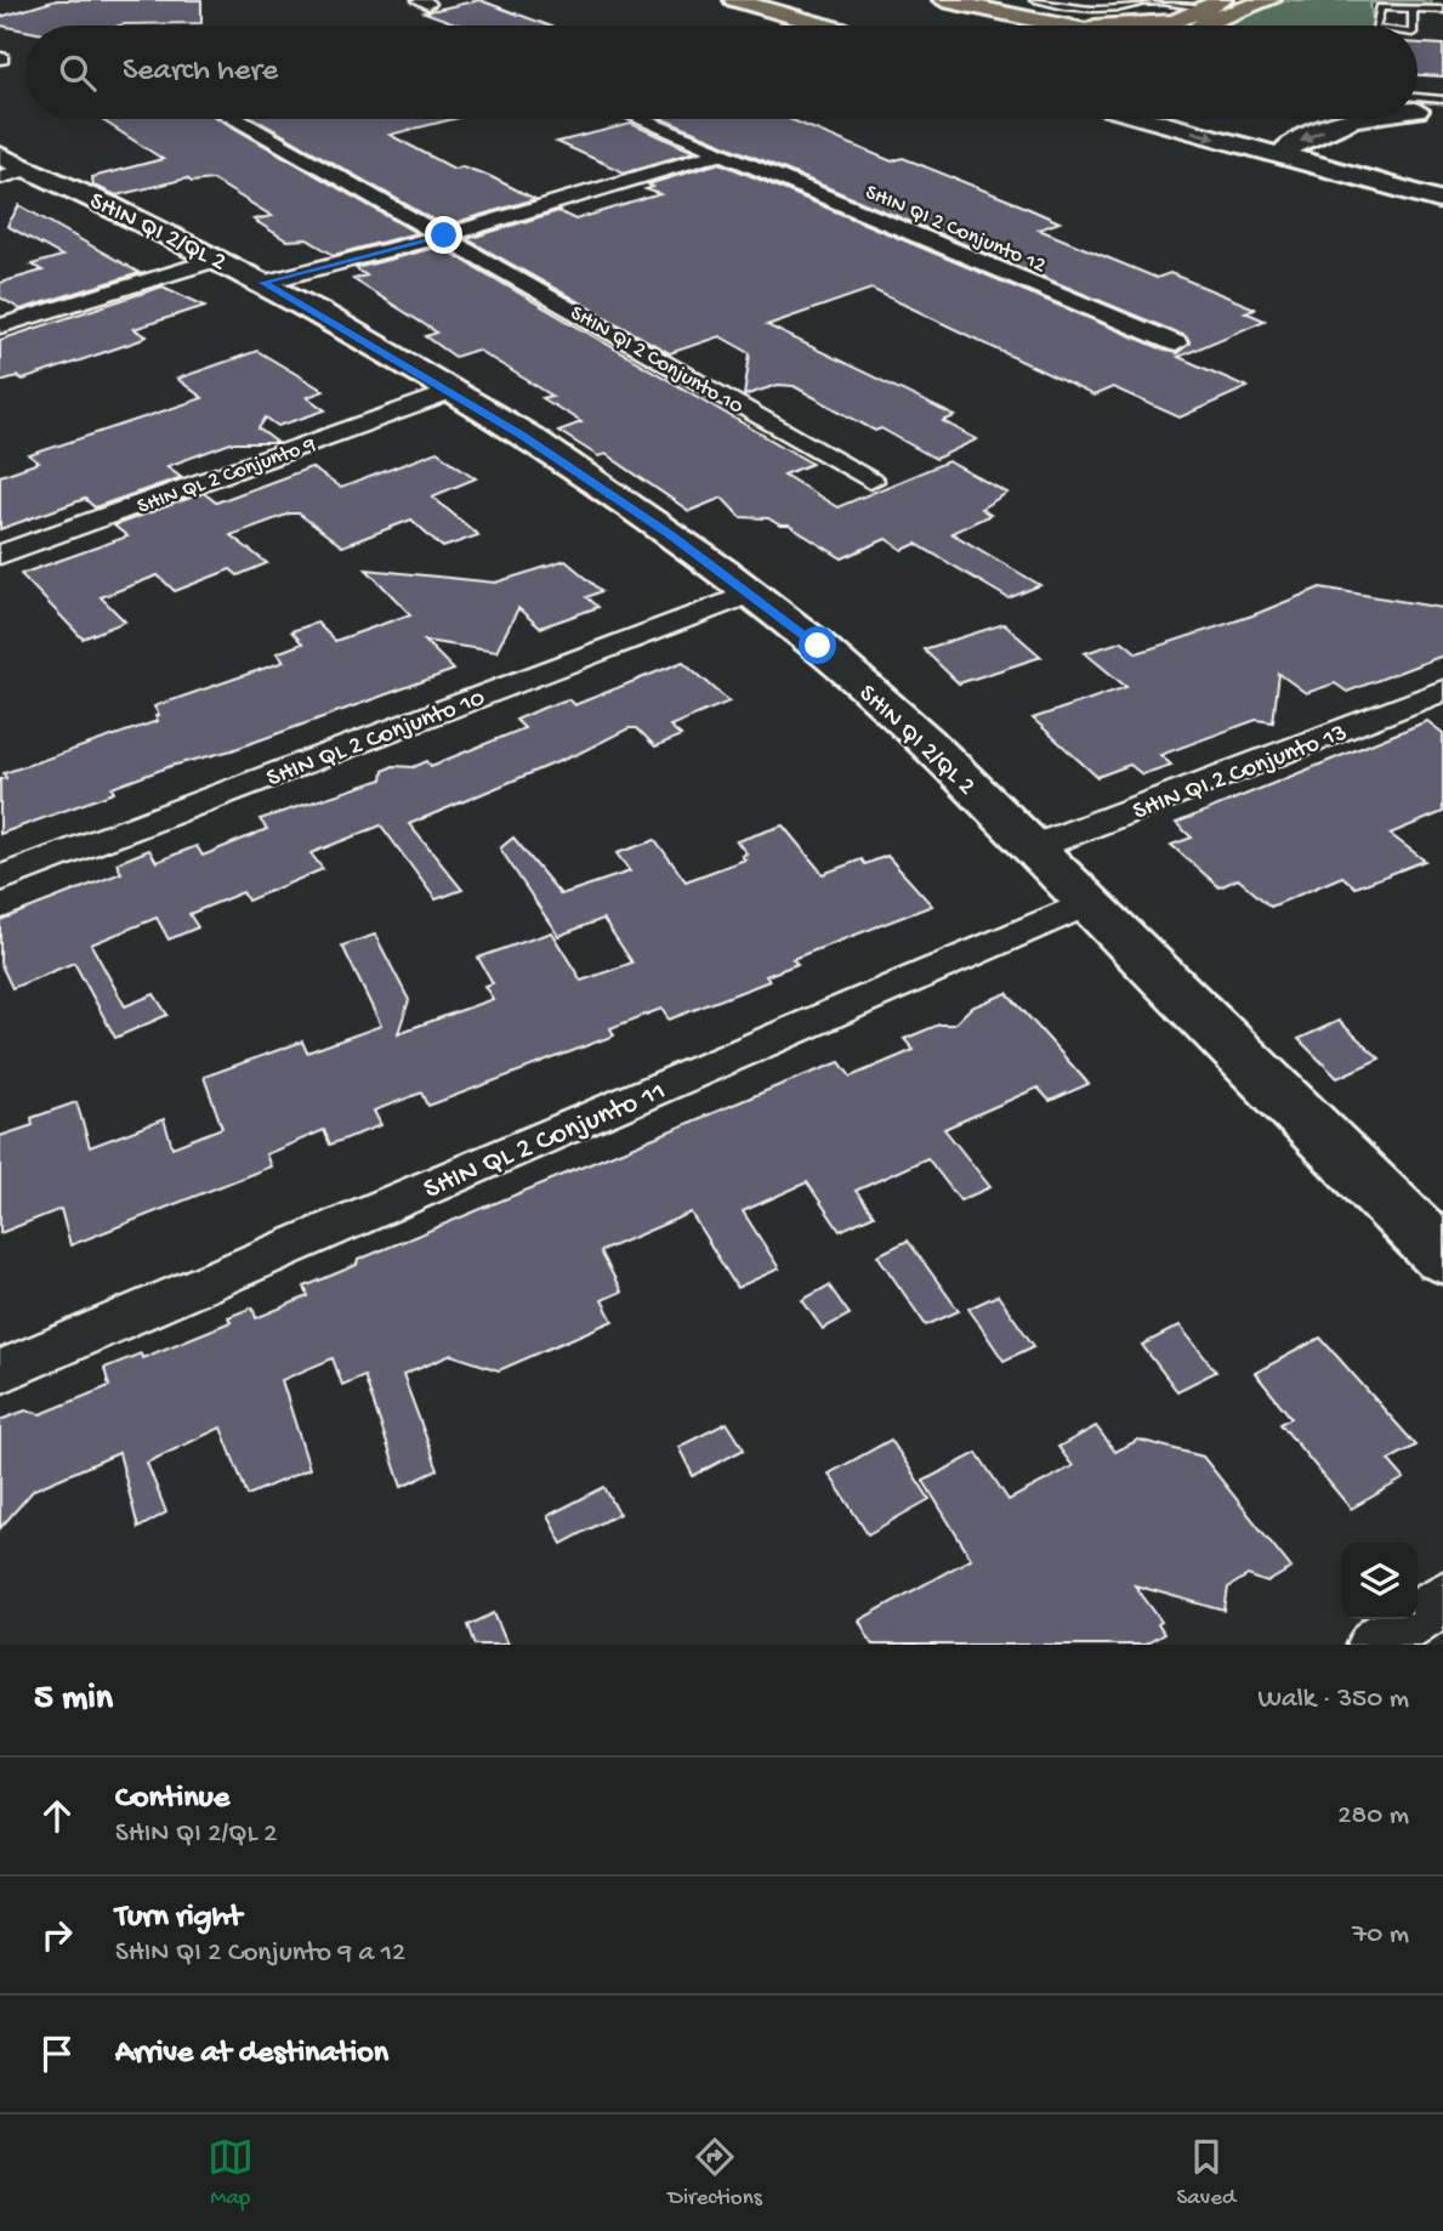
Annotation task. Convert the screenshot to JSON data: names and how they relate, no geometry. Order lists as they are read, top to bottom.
{
  "streets": {
    "street": [
      "SHIN QI 2 Conjunto 12",
      "SHIN QI 2/QL 2",
      "SHIN QI 2 Conjunto 10",
      "SHIN QL 2 Conjunto 9",
      "SHIN QL 2 Conjunto 10",
      "SHIN QI 2 Conjunto 13",
      "SHIN QL 2 Conjunto 11"
    ]
  },
  "crossings": [
    ["SHIN QI 2/QL 2", "SHIN QL 2 Conjunto 9"],
    ["SHIN QI 2/QL 2", "SHIN QL 2 Conjunto 10"],
    ["SHIN QI 2/QL 2", "SHIN QI 2 Conjunto 13"],
    ["SHIN QI 2/QL 2", "SHIN QL 2 Conjunto 11"]
  ],
  "page": {
    "search": "Search here",
    "heading": ["5 min", "Walk · 350 m"],
    "list": [
      ["Continue", "SHIN QI 2/QL 2", "280 m"],
      ["Turn right", "SHIN QI 2 Conjunto 9 a 12", "70 m"],
      "Arrive at destination"
    ],
    "nav": ["Map", "Directions", "Saved"]
  }
}
